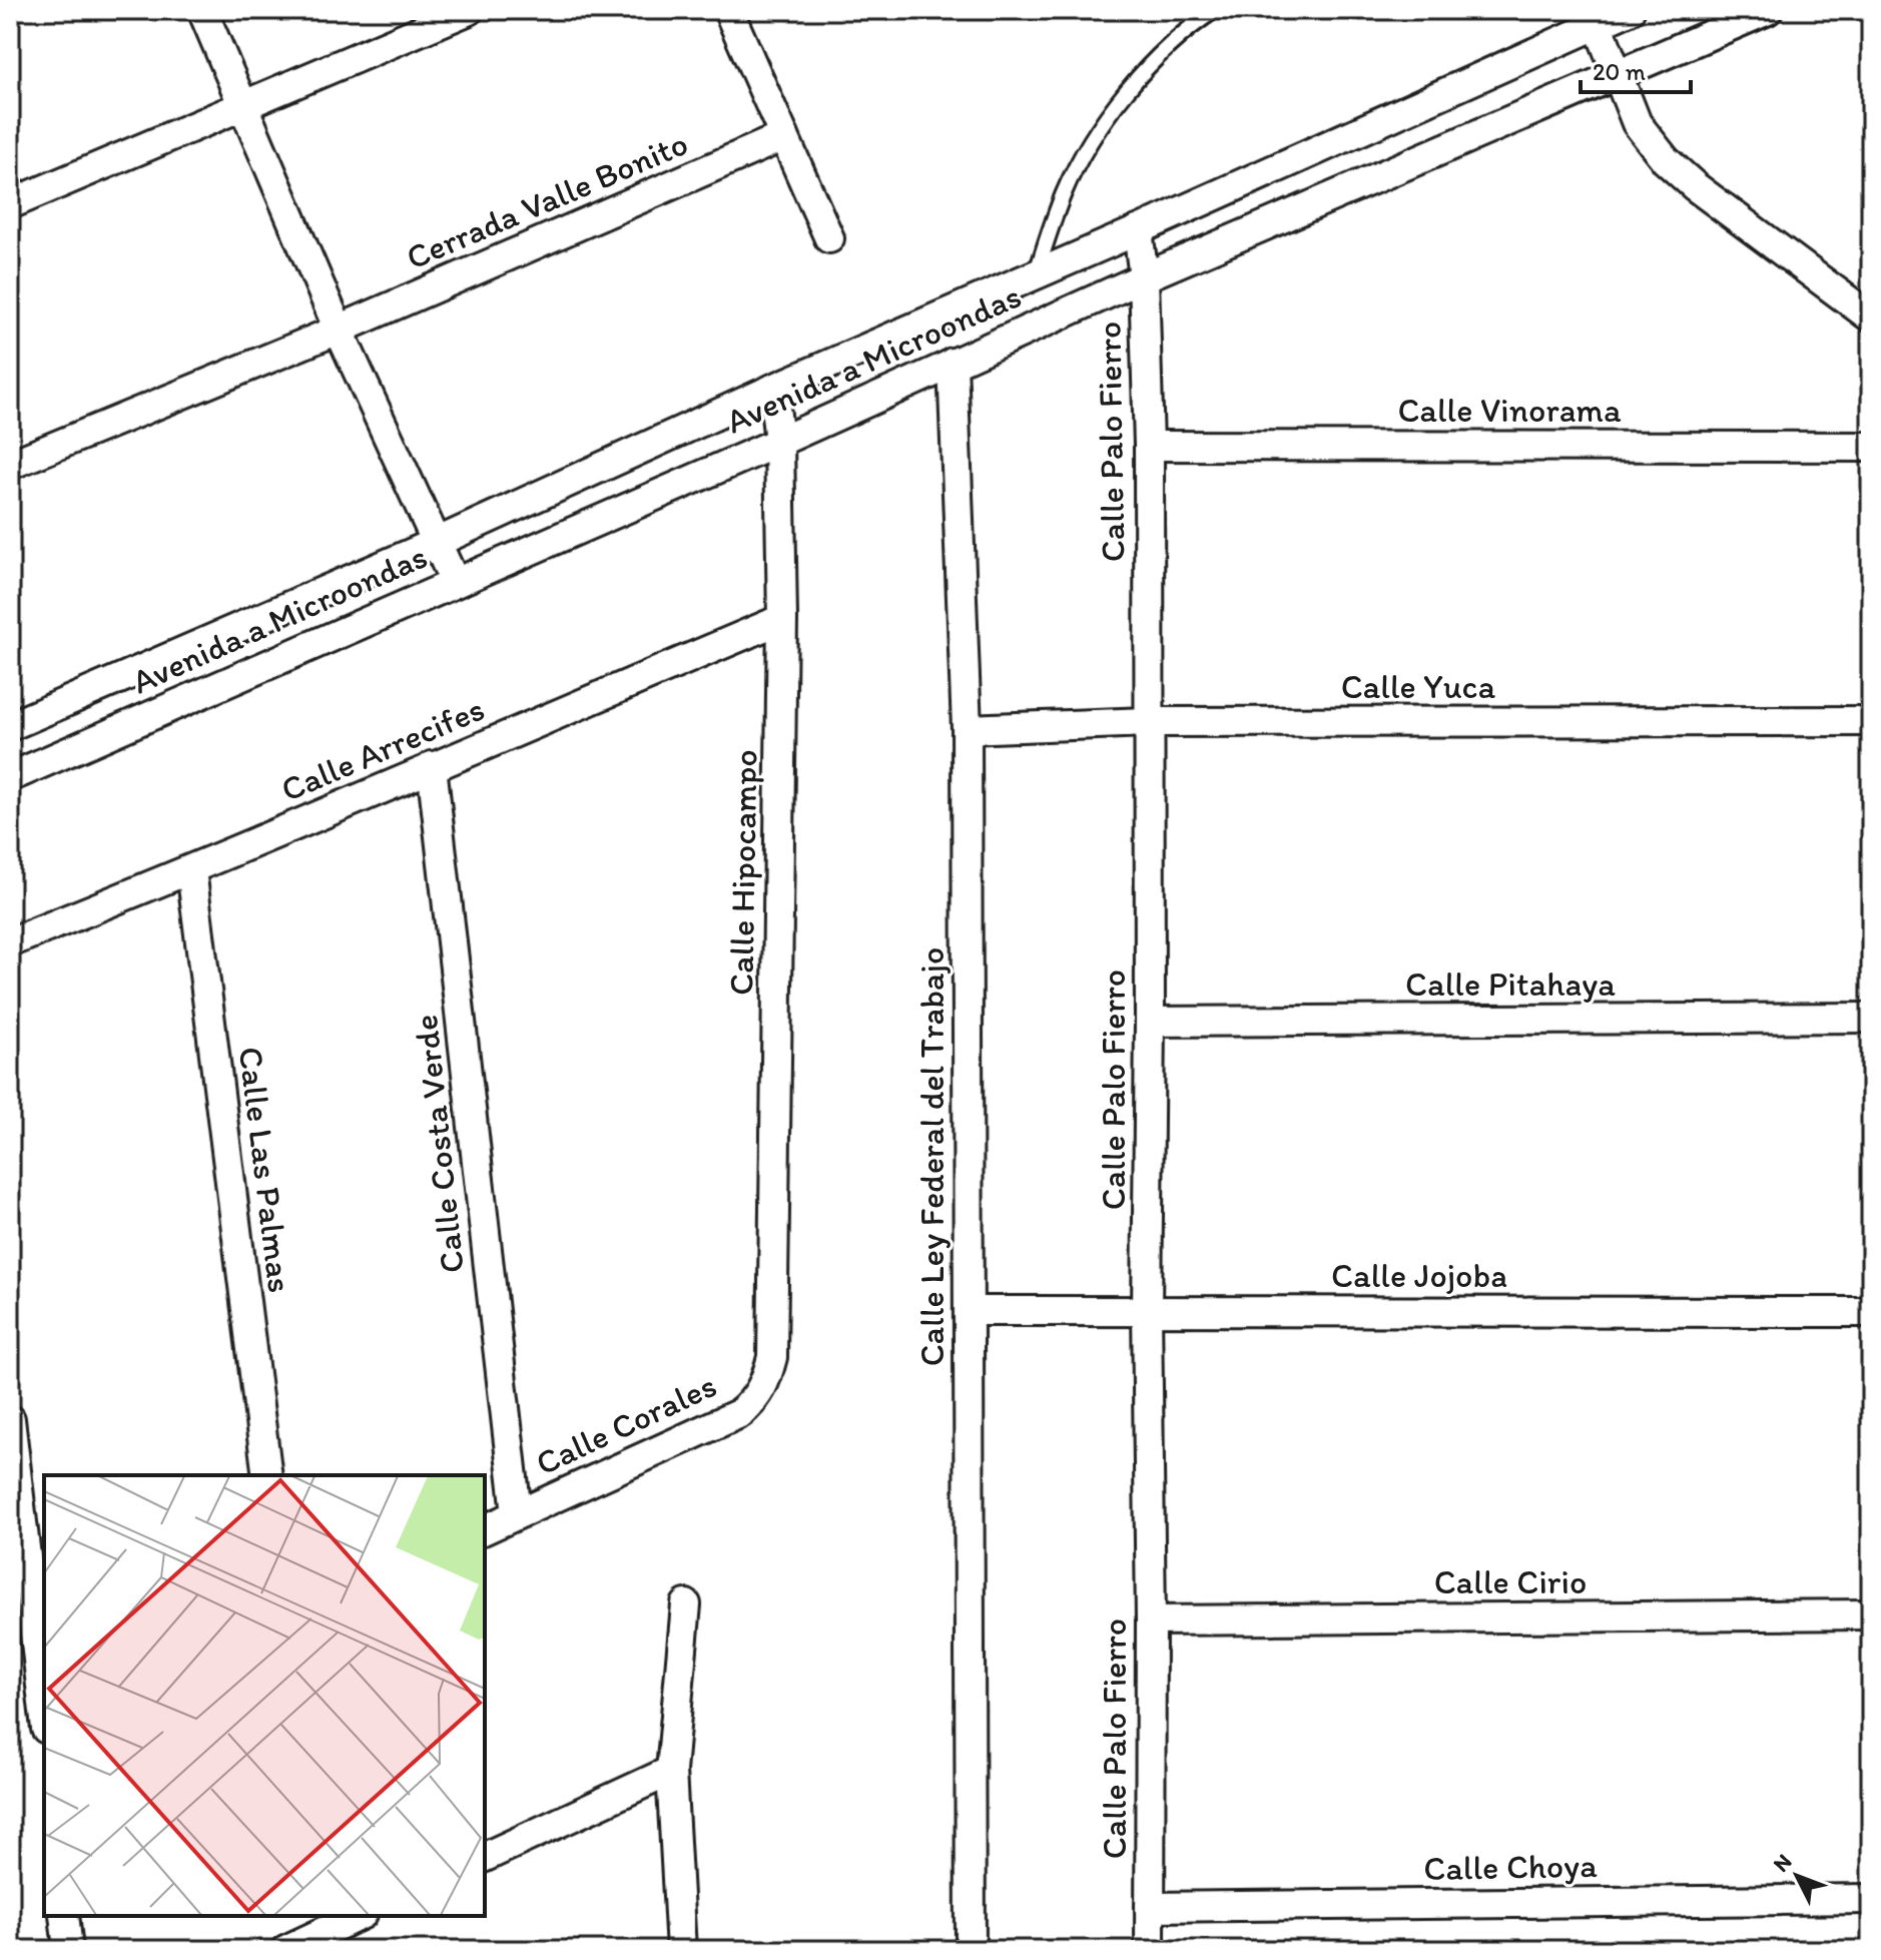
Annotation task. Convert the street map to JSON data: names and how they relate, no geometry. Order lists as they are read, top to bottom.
{
  "streets": {
    "street": [
      "Cerrada Valle Bonito",
      "Avenida a Microondas",
      "Calle Vinorama",
      "Calle Palo Fierro",
      "Calle Yuca",
      "Calle Arrecifes",
      "Calle Hipocampo",
      "Calle Pitahaya",
      "Calle Costa Verde",
      "Calle Ley Federal del Trabajo",
      "Calle Las Palmas",
      "Calle Jojoba",
      "Calle Corales",
      "Calle Cirio",
      "Calle Choya"
    ]
  },
  "crossings": [
    ["Avenida a Microondas", "Calle Palo Fierro"],
    ["Avenida a Microondas", "Calle Hipocampo"],
    ["Avenida a Microondas", "Calle Ley Federal del Trabajo"],
    ["Calle Vinorama", "Calle Palo Fierro"],
    ["Calle Palo Fierro", "Calle Yuca"],
    ["Calle Palo Fierro", "Calle Pitahaya"],
    ["Calle Palo Fierro", "Calle Jojoba"],
    ["Calle Palo Fierro", "Calle Cirio"],
    ["Calle Palo Fierro", "Calle Choya"],
    ["Calle Yuca", "Calle Ley Federal del Trabajo"],
    ["Calle Arrecifes", "Calle Hipocampo"],
    ["Calle Arrecifes", "Calle Costa Verde"],
    ["Calle Arrecifes", "Calle Las Palmas"],
    ["Calle Hipocampo", "Calle Corales"],
    ["Calle Costa Verde", "Calle Corales"],
    ["Calle Ley Federal del Trabajo", "Calle Jojoba"]
  ],
  "scale_bar": "20 m",
  "north": "top left"
}
